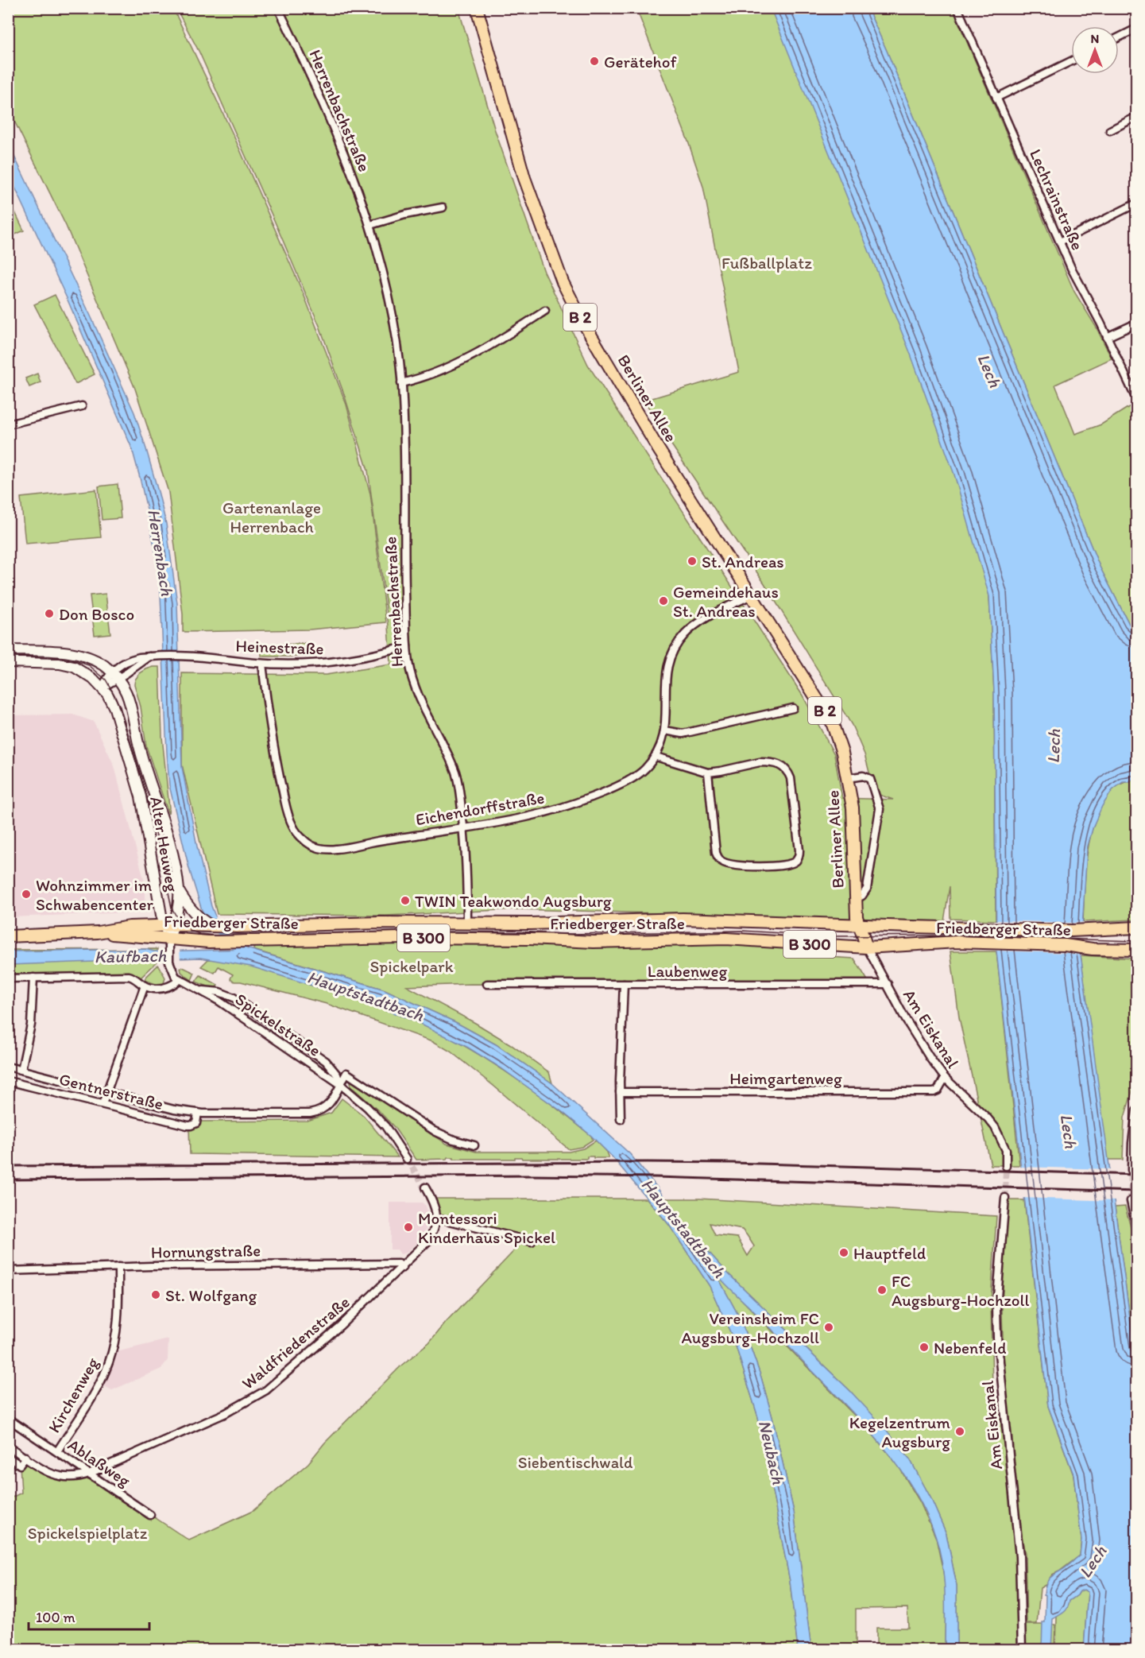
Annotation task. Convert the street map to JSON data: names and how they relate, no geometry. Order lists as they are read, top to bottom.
{
  "streets": {
    "main road": [
      "B 2",
      "Berliner Allee",
      "Friedberger Straße",
      "B 300"
    ],
    "street": [
      "Herrenbachstraße",
      "Lechrainstraße",
      "Heinestraße",
      "Eichendorffstraße",
      "Alter Heuweg",
      "Laubenweg",
      "Spickelstraße",
      "Am Eiskanal",
      "Heimgartenweg",
      "Gentnerstraße",
      "Hornungstraße",
      "Waldfriedenstraße",
      "Kirchenweg",
      "Ablaßweg"
    ]
  },
  "crossings": [
    ["Herrenbachstraße", "Heinestraße"],
    ["Herrenbachstraße", "Eichendorffstraße"],
    ["Herrenbachstraße", "Friedberger Straße"],
    ["Berliner Allee", "Eichendorffstraße"],
    ["Berliner Allee", "Friedberger Straße"],
    ["Berliner Allee", "Am Eiskanal"],
    ["Heinestraße", "Eichendorffstraße"],
    ["Heinestraße", "Alter Heuweg"],
    ["Alter Heuweg", "Friedberger Straße"],
    ["Friedberger Straße", "Am Eiskanal"],
    ["Laubenweg", "Am Eiskanal"],
    ["Spickelstraße", "Gentnerstraße"],
    ["Am Eiskanal", "Heimgartenweg"],
    ["Hornungstraße", "Waldfriedenstraße"],
    ["Hornungstraße", "Kirchenweg"],
    ["Waldfriedenstraße", "Ablaßweg"],
    ["Kirchenweg", "Ablaßweg"]
  ],
  "water": [
    "Lech",
    "Herrenbach",
    "Kaufbach",
    "Hauptstadtbach",
    "Neubach"
  ],
  "parks": [
    "Fußballplatz",
    "Gartenanlage Herrenbach",
    "Spickelpark",
    "Siebentischwald",
    "Spickelspielplatz"
  ],
  "places": [
    "Gerätehof",
    "St. Andreas",
    "Gemeindehaus St. Andreas",
    "Don Bosco",
    "Wohnzimmer im Schwabencenter",
    "TWIN Teakwondo Augsburg",
    "Montessori Kinderhaus Spickel",
    "Hauptfeld",
    "FC Augsburg-Hochzoll",
    "St. Wolfgang",
    "Vereinsheim FC Augsburg-Hochzoll",
    "Nebenfeld",
    "Kegelzentrum Augsburg"
  ],
  "scale_bar": "100 m",
  "north": "top"
}
